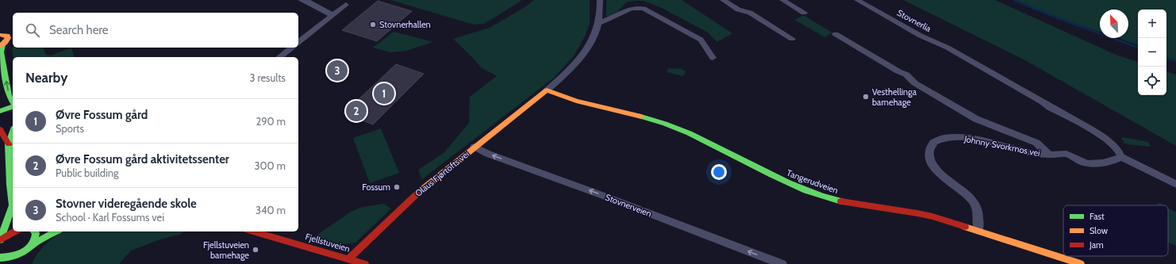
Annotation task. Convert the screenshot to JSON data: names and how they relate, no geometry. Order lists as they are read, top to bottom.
{
  "streets": {
    "street": [
      "Stovnerlia",
      "Johnny Svorkmos vei",
      "Olaus Fjørtofts vei",
      "Tangerudveien",
      "Stovnerveien",
      "Fjellstuveien"
    ]
  },
  "crossings": [
    ["Stovnerlia", "Johnny Svorkmos vei"],
    ["Johnny Svorkmos vei", "Tangerudveien"],
    ["Olaus Fjørtofts vei", "Tangerudveien"],
    ["Olaus Fjørtofts vei", "Stovnerveien"],
    ["Olaus Fjørtofts vei", "Fjellstuveien"]
  ],
  "one_way": ["Stovnerveien"],
  "places": [
    "Stovnerhallen",
    "Vesthellinga barnehage",
    "Fossum",
    "Fjellstuveien barnehage"
  ],
  "legend": ["Fast", "Slow", "Jam"],
  "north": "top left",
  "page": {
    "map_buttons": ["+", "−"],
    "search": "Search here",
    "heading": ["Nearby", "3 results"],
    "pins": ["3", "1", "2"],
    "list": [
      {
        "mark": "1",
        "name": "Øvre Fossum gård",
        "note": "Sports",
        "value": "290 m"
      },
      {
        "mark": "2",
        "name": "Øvre Fossum gård aktivitetssenter",
        "note": "Public building",
        "value": "300 m"
      },
      {
        "mark": "3",
        "name": "Stovner videregående skole",
        "note": "School · Karl Fossums vei",
        "value": "340 m"
      }
    ]
  }
}
